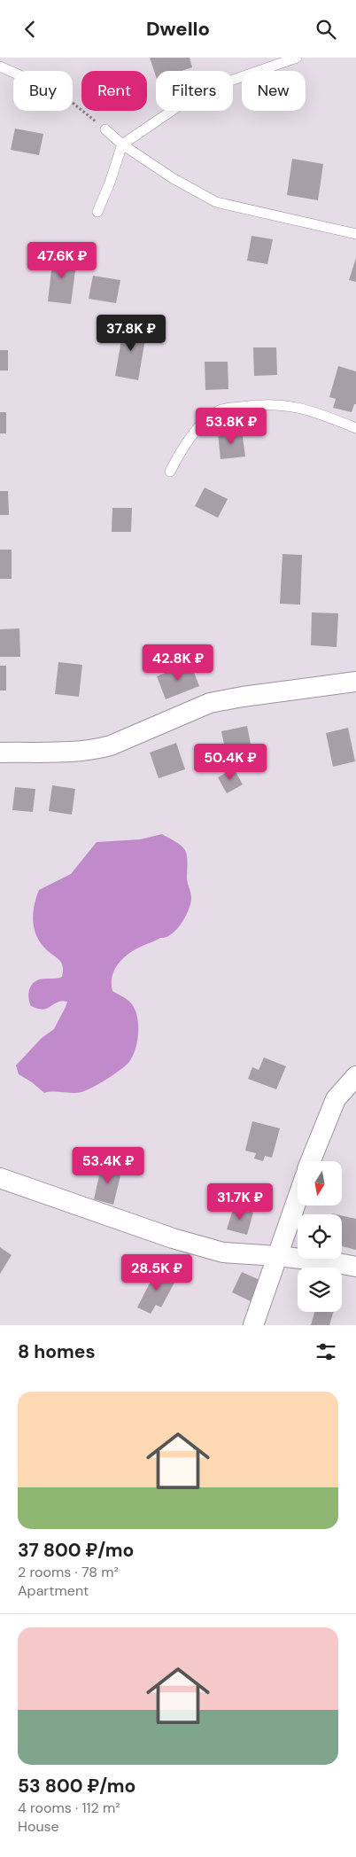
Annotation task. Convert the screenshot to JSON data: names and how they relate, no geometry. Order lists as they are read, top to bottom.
{
  "north": "bottom",
  "page": {
    "header": "Dwello",
    "chip": [
      "Buy",
      "Rent",
      "Filters",
      "New"
    ],
    "price": [
      "47.6K ₽",
      "37.8K ₽",
      "53.8K ₽",
      "42.8K ₽",
      "50.4K ₽",
      "53.4K ₽",
      "31.7K ₽",
      "28.5K ₽"
    ],
    "heading": "8 homes",
    "list": [
      {
        "name": "37 800 ₽/mo",
        "note": "2 rooms · 78 m² · Apartment"
      },
      {
        "name": "53 800 ₽/mo",
        "note": "4 rooms · 112 m² · House"
      }
    ]
  }
}
